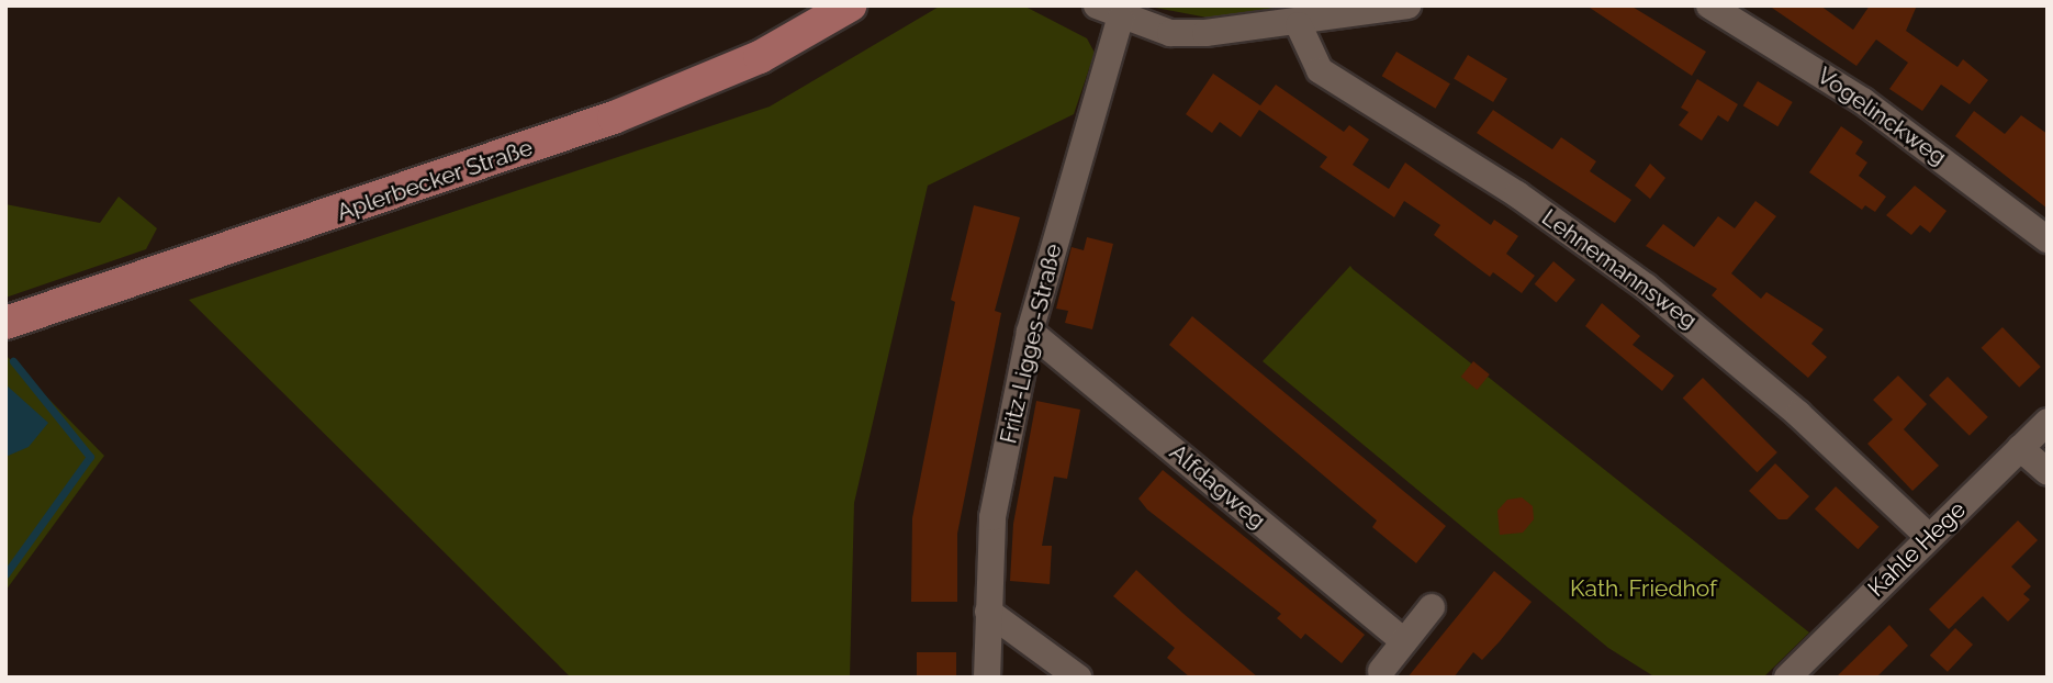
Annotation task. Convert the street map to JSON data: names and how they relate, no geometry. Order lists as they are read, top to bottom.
{
  "streets": {
    "main road": ["Aplerbecker Straße"],
    "street": [
      "Vogelinckweg",
      "Lehnemannsweg",
      "Fritz-Ligges-Straße",
      "Alfdagweg",
      "Kahle Hege"
    ]
  },
  "crossings": [
    ["Lehnemannsweg", "Kahle Hege"],
    ["Fritz-Ligges-Straße", "Alfdagweg"]
  ],
  "parks": ["Kath. Friedhof"]
}
